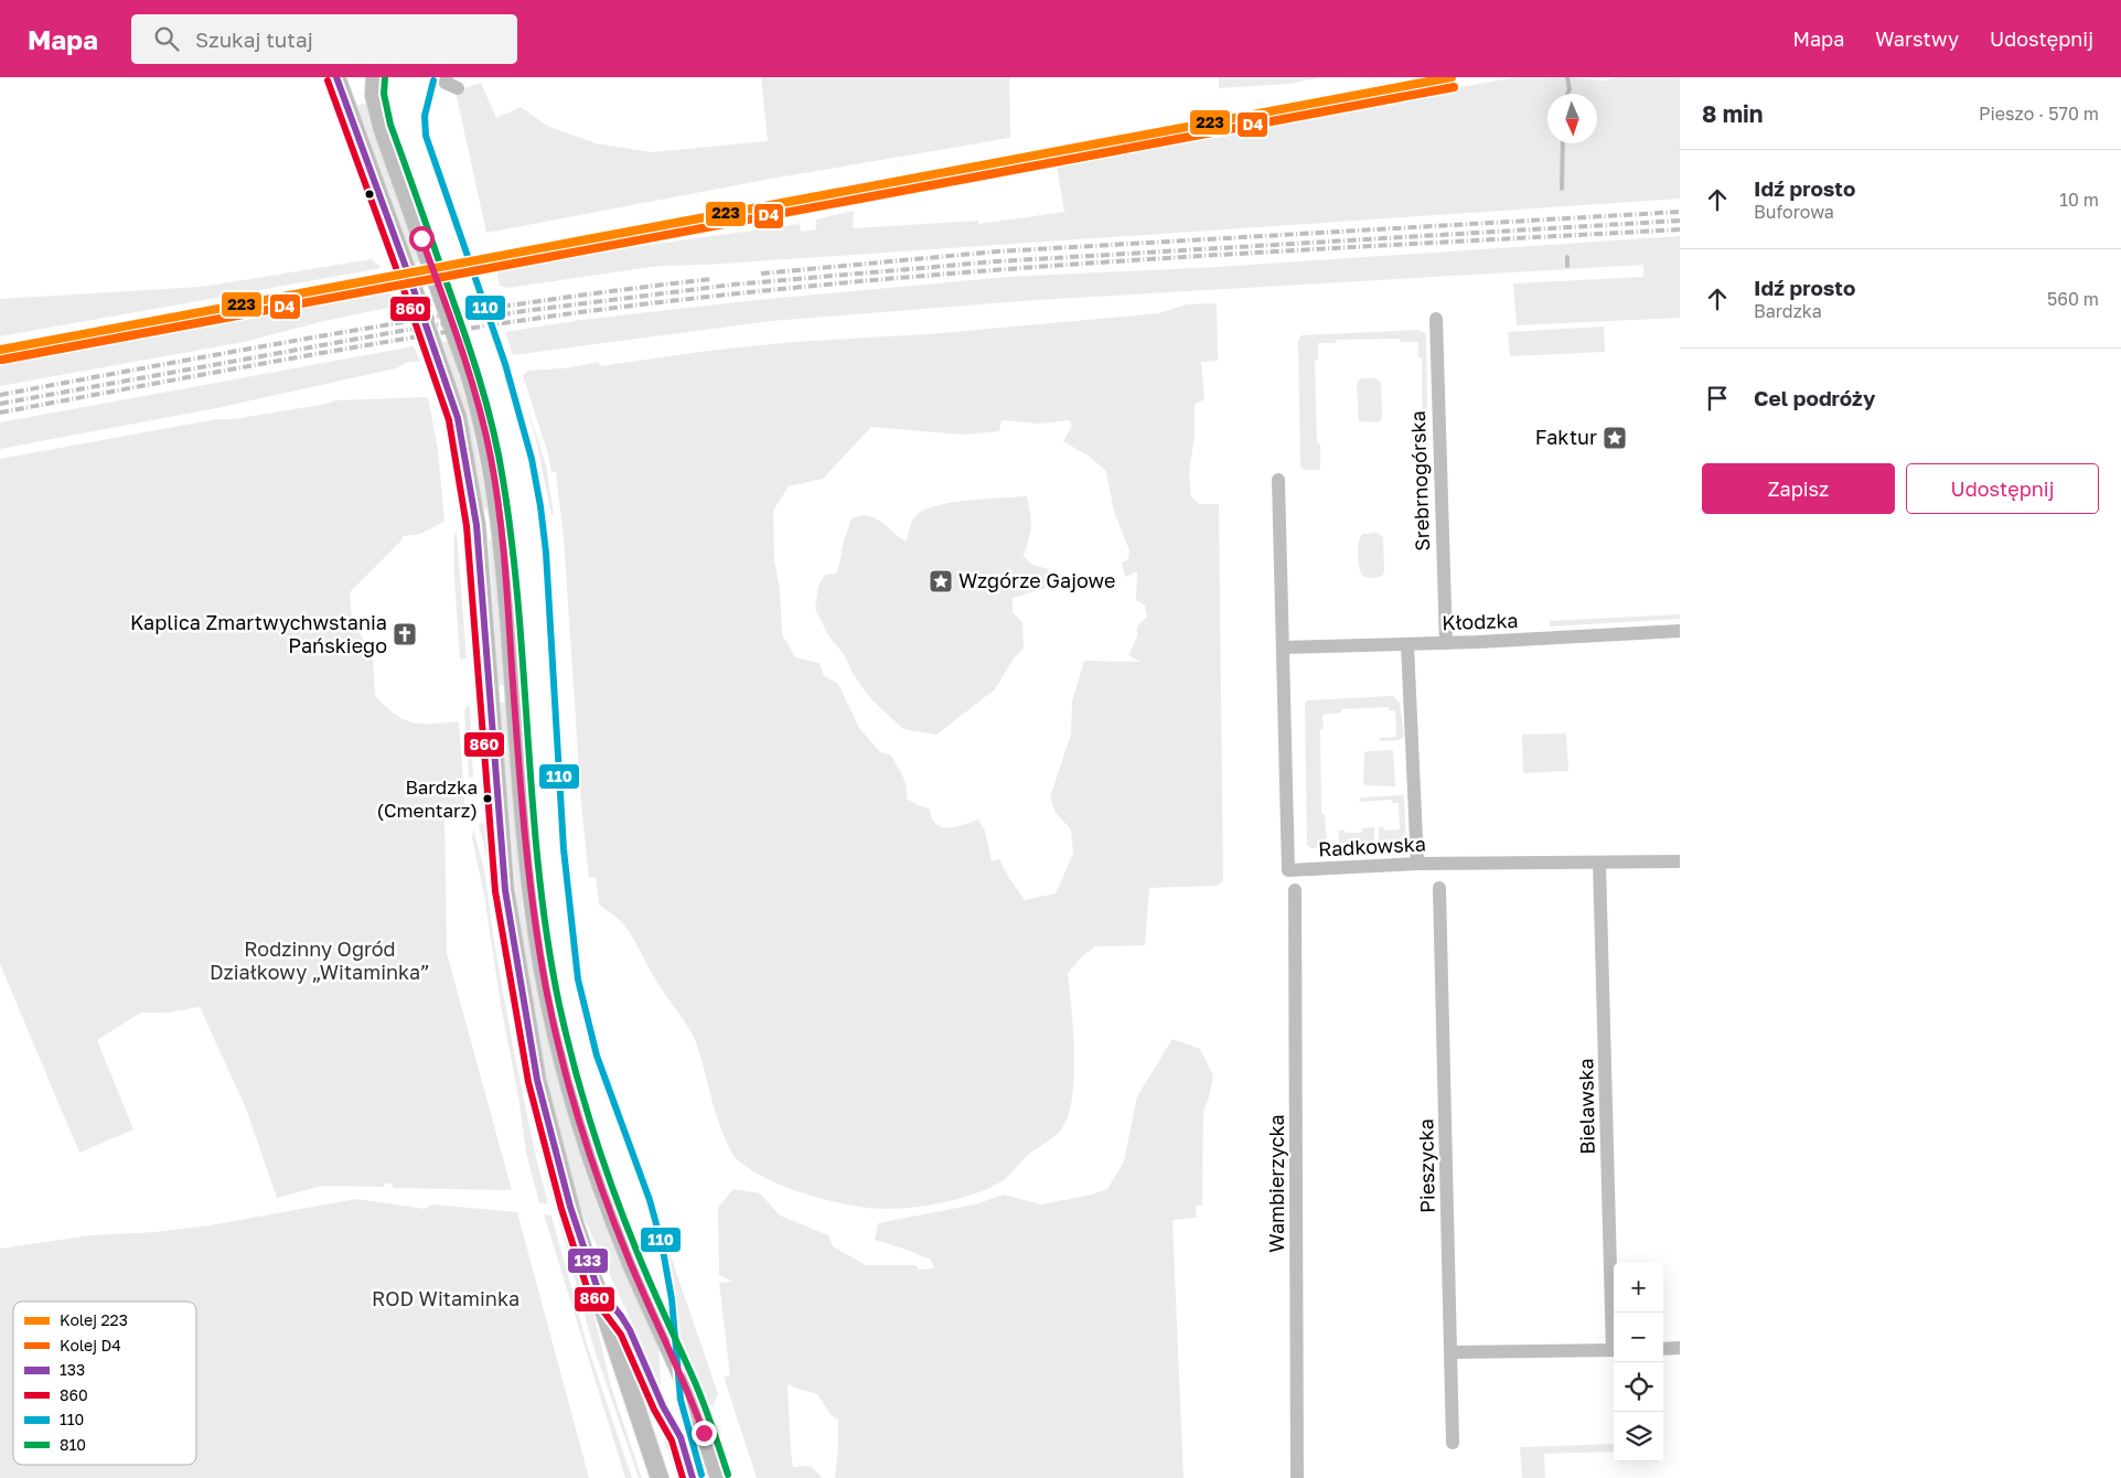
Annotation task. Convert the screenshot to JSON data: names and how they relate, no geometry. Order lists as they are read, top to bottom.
{
  "streets": {
    "street": [
      "Srebrnogórska",
      "Kłodzka",
      "Radkowska",
      "Bielawska",
      "Pieszycka",
      "Wambierzycka"
    ]
  },
  "crossings": [
    ["Srebrnogórska", "Kłodzka"],
    ["Kłodzka", "Radkowska"],
    ["Radkowska", "Bielawska"]
  ],
  "parks": ["Rodzinny Ogród Działkowy „Witaminka”", "ROD Witaminka"],
  "places": {
    "place": ["Faktur", "Wzgórze Gajowe"],
    "church": ["Kaplica Zmartwychwstania Pańskiego"],
    "other": ["Bardzka (Cmentarz)"]
  },
  "lines": [
    "rail line 223",
    "transit line 133",
    "transit line 810",
    "transit line 860",
    "transit line 110",
    "rail line D4"
  ],
  "legend": [
    "Kolej 223",
    "Kolej D4",
    "133",
    "860",
    "110",
    "810"
  ],
  "north": "bottom",
  "page": {
    "header": "Mapa",
    "search": "Szukaj tutaj",
    "nav": ["Mapa", "Warstwy", "Udostępnij"],
    "heading": ["8 min", "Pieszo · 570 m"],
    "list": [
      ["Idź prosto", "Buforowa", "10 m"],
      ["Idź prosto", "Bardzka", "560 m"],
      "Cel podróży"
    ],
    "buttons": ["Zapisz", "Udostępnij"],
    "map_buttons": ["+", "−"]
  }
}
